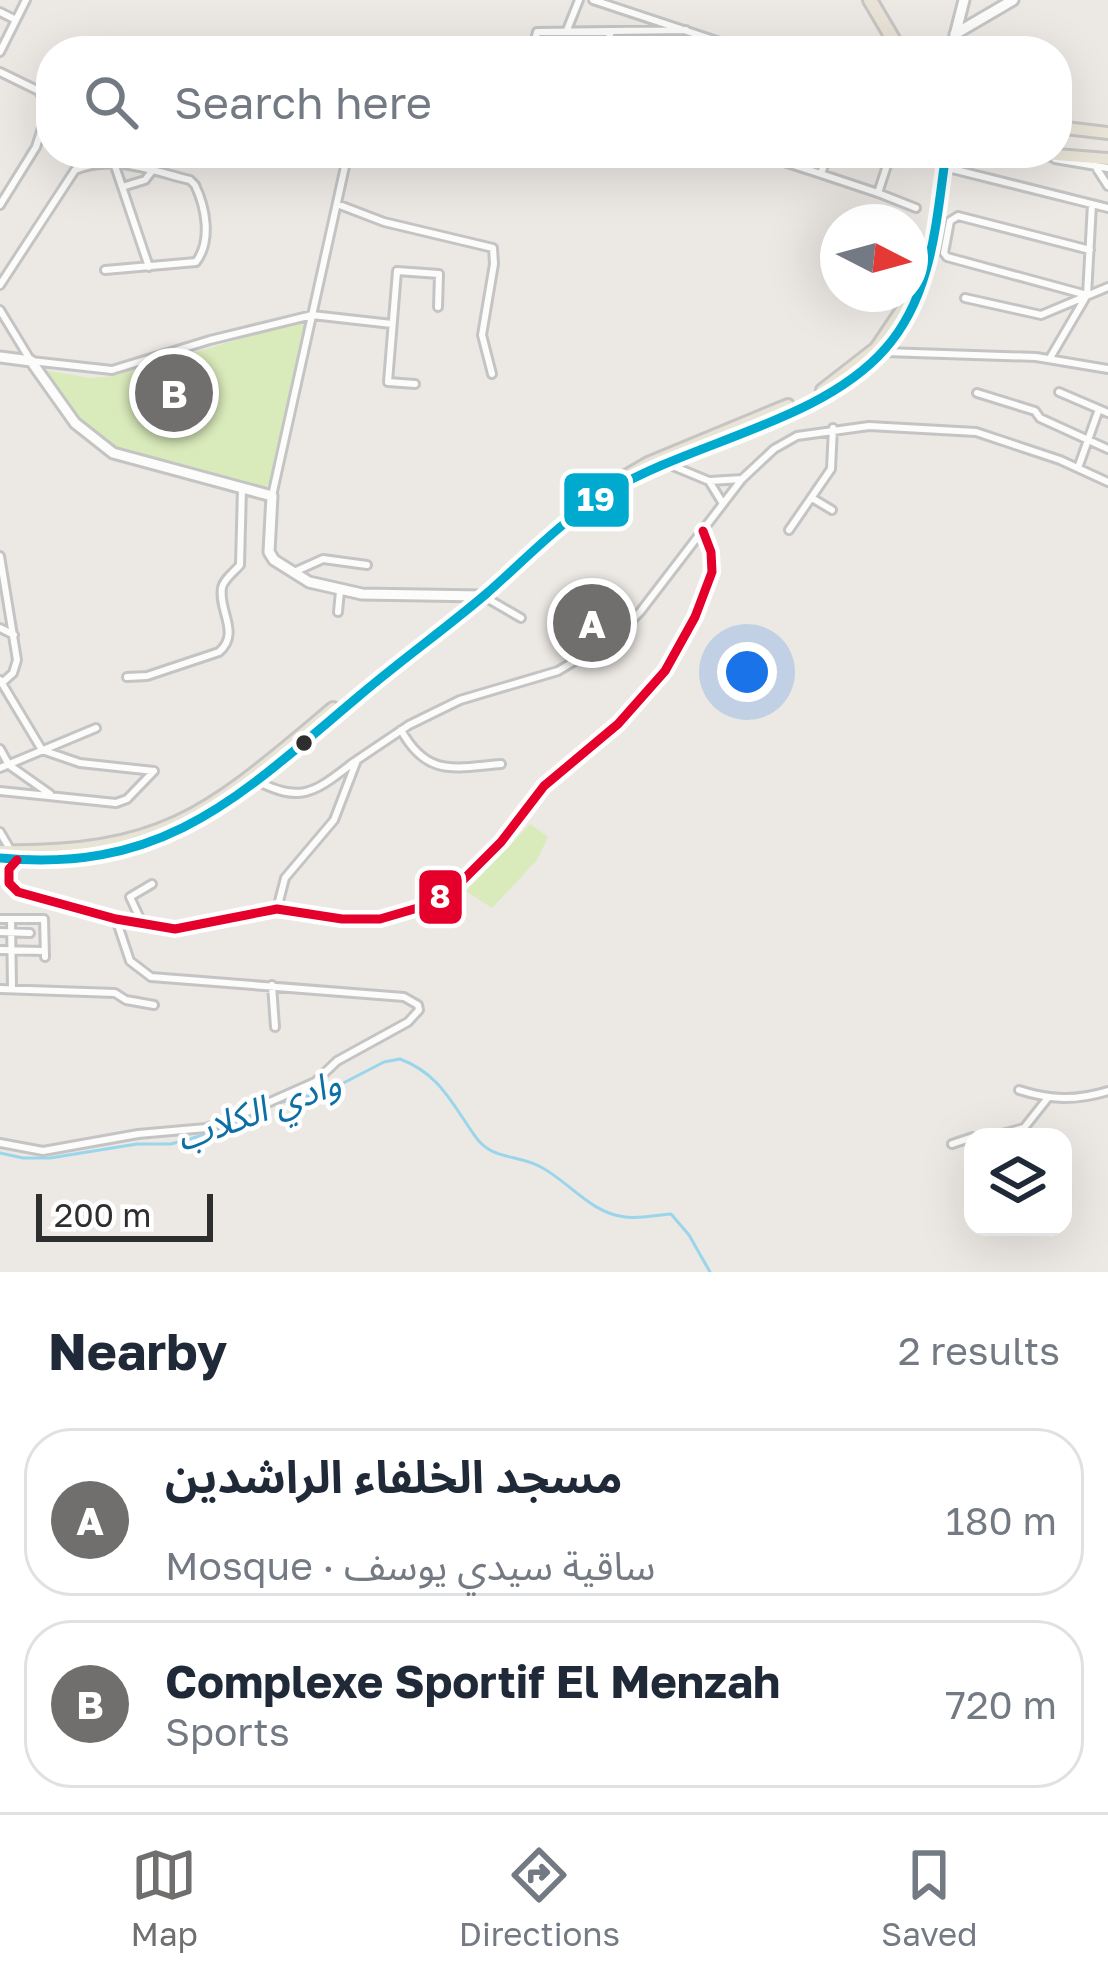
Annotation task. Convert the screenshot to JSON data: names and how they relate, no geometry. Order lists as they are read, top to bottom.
{
  "water": ["وادي الكلاب"],
  "lines": ["transit line 19", "transit line 8"],
  "scale_bar": "200 m",
  "north": "right",
  "page": {
    "search": "Search here",
    "pins": ["B", "A"],
    "scale": "200 m",
    "heading": ["Nearby", "2 results"],
    "list": [
      {
        "mark": "A",
        "name": "مسجد الخلفاء الراشدين",
        "note": "Mosque · ساقية سيدي يوسف",
        "value": "180 m"
      },
      {
        "mark": "B",
        "name": "Complexe Sportif El Menzah",
        "note": "Sports",
        "value": "720 m"
      }
    ],
    "nav": ["Map", "Directions", "Saved"]
  }
}
